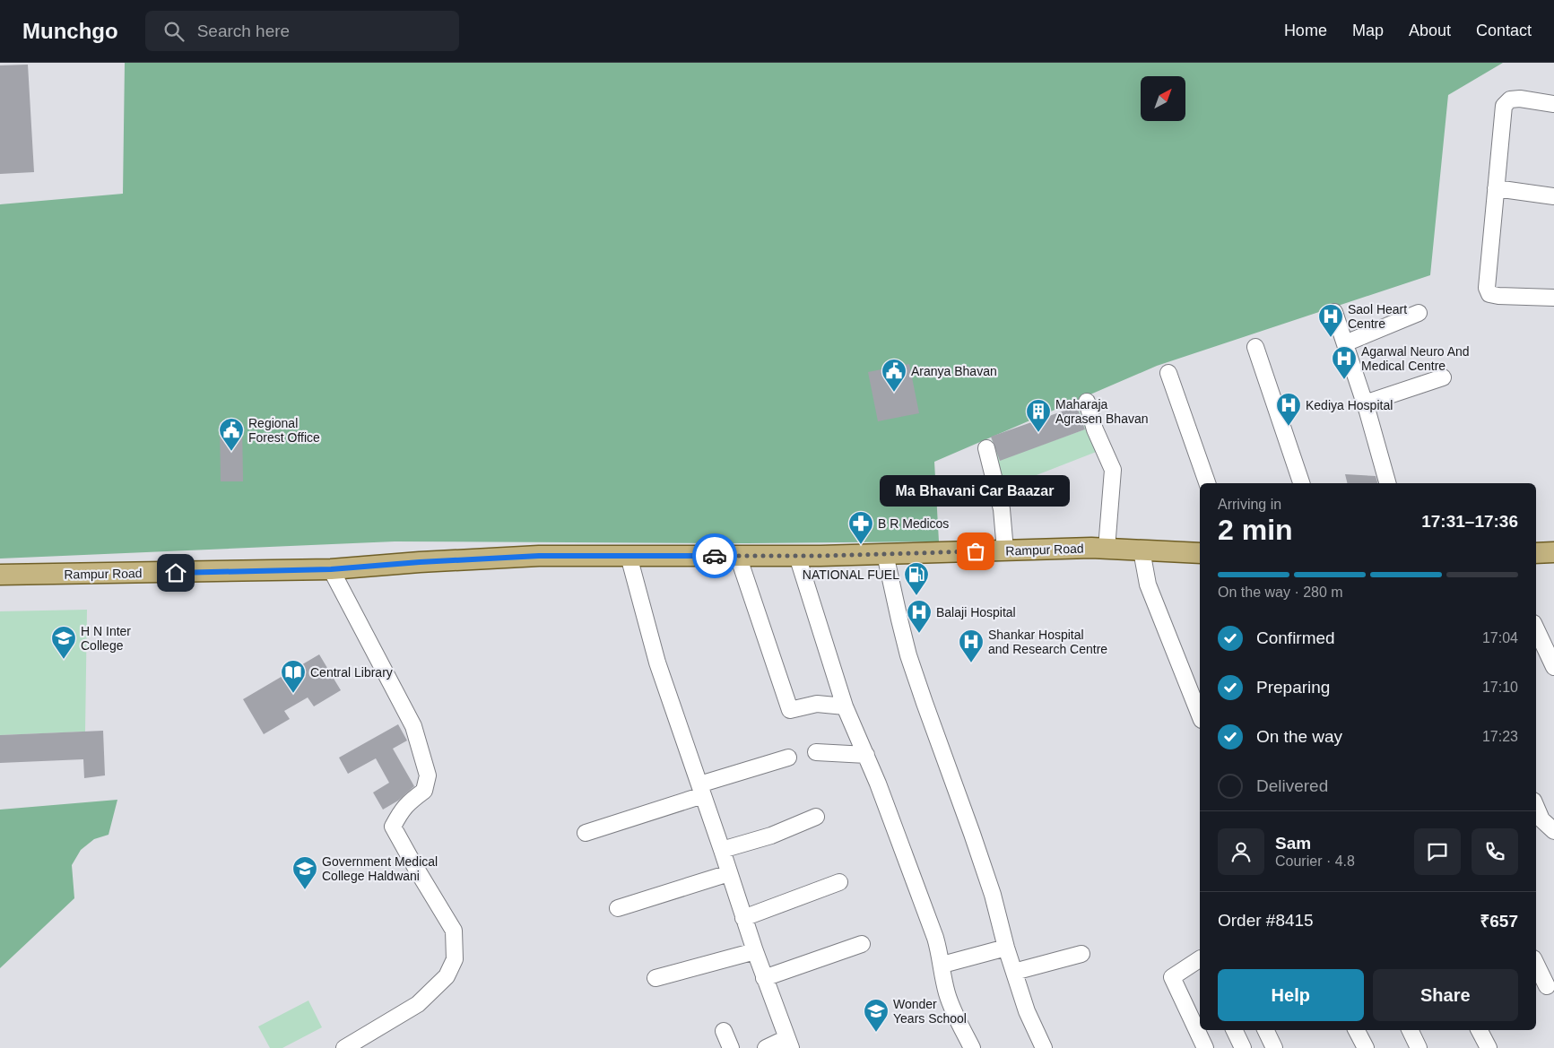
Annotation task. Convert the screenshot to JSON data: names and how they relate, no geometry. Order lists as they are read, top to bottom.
{
  "streets": {
    "main road": ["Rampur Road"]
  },
  "places": {
    "hospital": [
      "Saol Heart Centre",
      "Agarwal Neuro And Medical Centre",
      "Kediya Hospital",
      "Balaji Hospital",
      "Shankar Hospital and Research Centre"
    ],
    "public building": ["Aranya Bhavan", "Regional Forest Office"],
    "building": ["Maharaja Agrasen Bhavan"],
    "pharmacy": ["B R Medicos"],
    "other": ["Ma Bhavani Car Baazar"],
    "fuel station": ["NATIONAL FUEL"],
    "school or university": ["H N Inter College", "Government Medical College Haldwani", "Wonder Years School"],
    "library": ["Central Library"]
  },
  "north": "top right",
  "page": {
    "header": "Munchgo",
    "search": "Search here",
    "nav": [
      "Home",
      "Map",
      "About",
      "Contact"
    ],
    "bubble": "Ma Bhavani Car Baazar",
    "heading": ["2 min", "Arriving in", "17:31–17:36"],
    "panel": [
      "Sam",
      "Courier · 4.8",
      "Order #8415",
      "₹657"
    ],
    "bar": "On the way · 280 m",
    "list": [
      ["Confirmed", "17:04"],
      ["Preparing", "17:10"],
      ["On the way", "17:23"],
      "Delivered"
    ],
    "buttons": ["Help", "Share"]
  }
}
